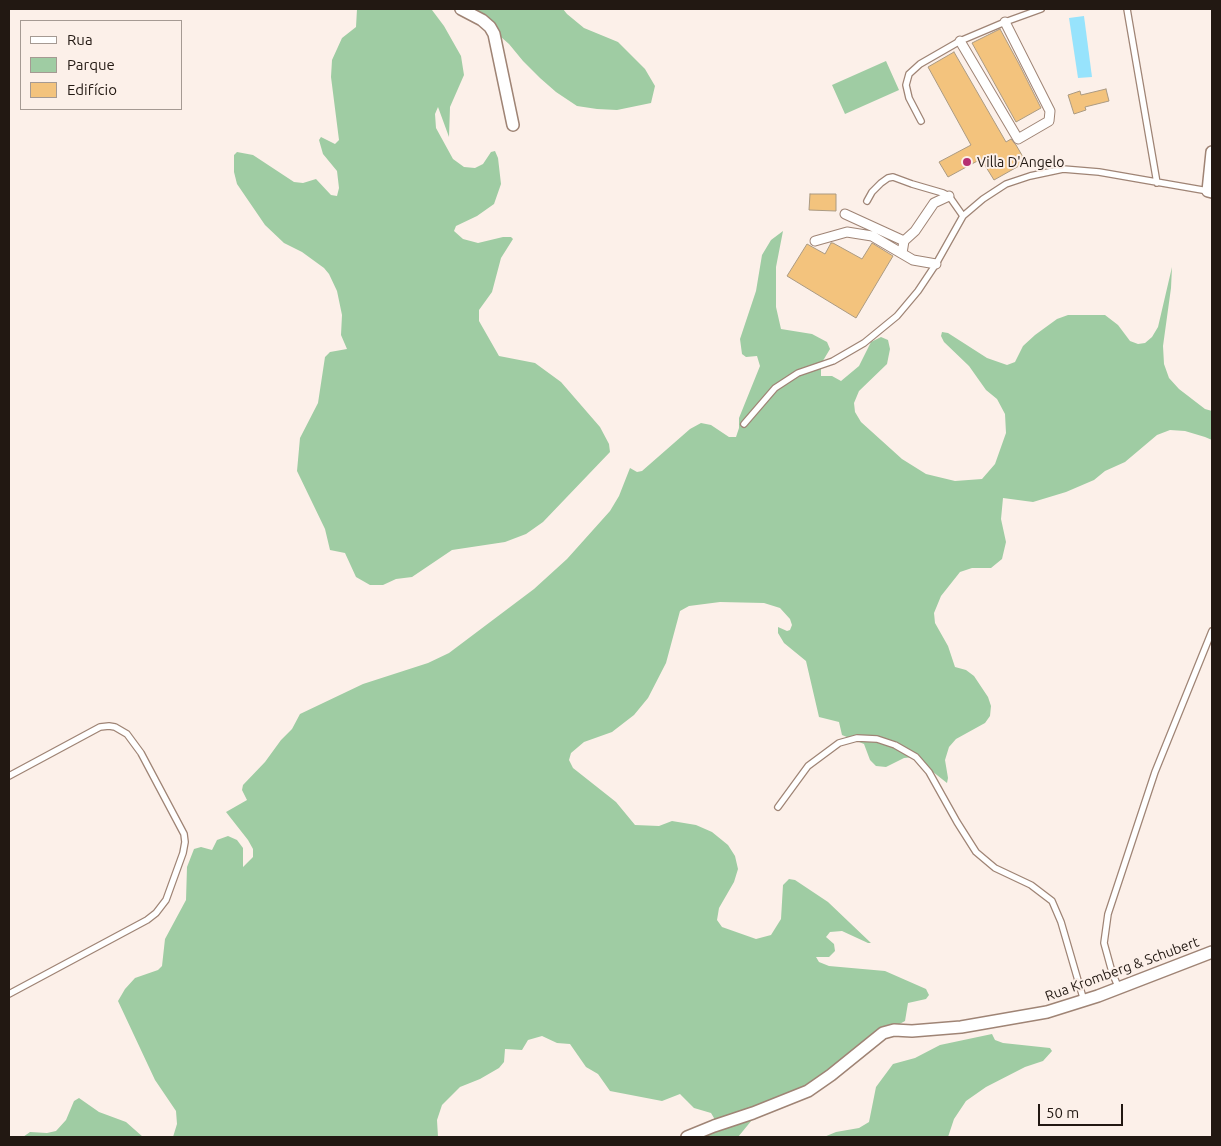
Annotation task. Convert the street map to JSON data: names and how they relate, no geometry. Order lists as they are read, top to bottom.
{
  "streets": {
    "street": ["Rua Kromberg & Schubert"]
  },
  "places": ["Villa D'Angelo"],
  "legend": ["Rua", "Parque", "Edifício"],
  "scale_bar": "50 m"
}
